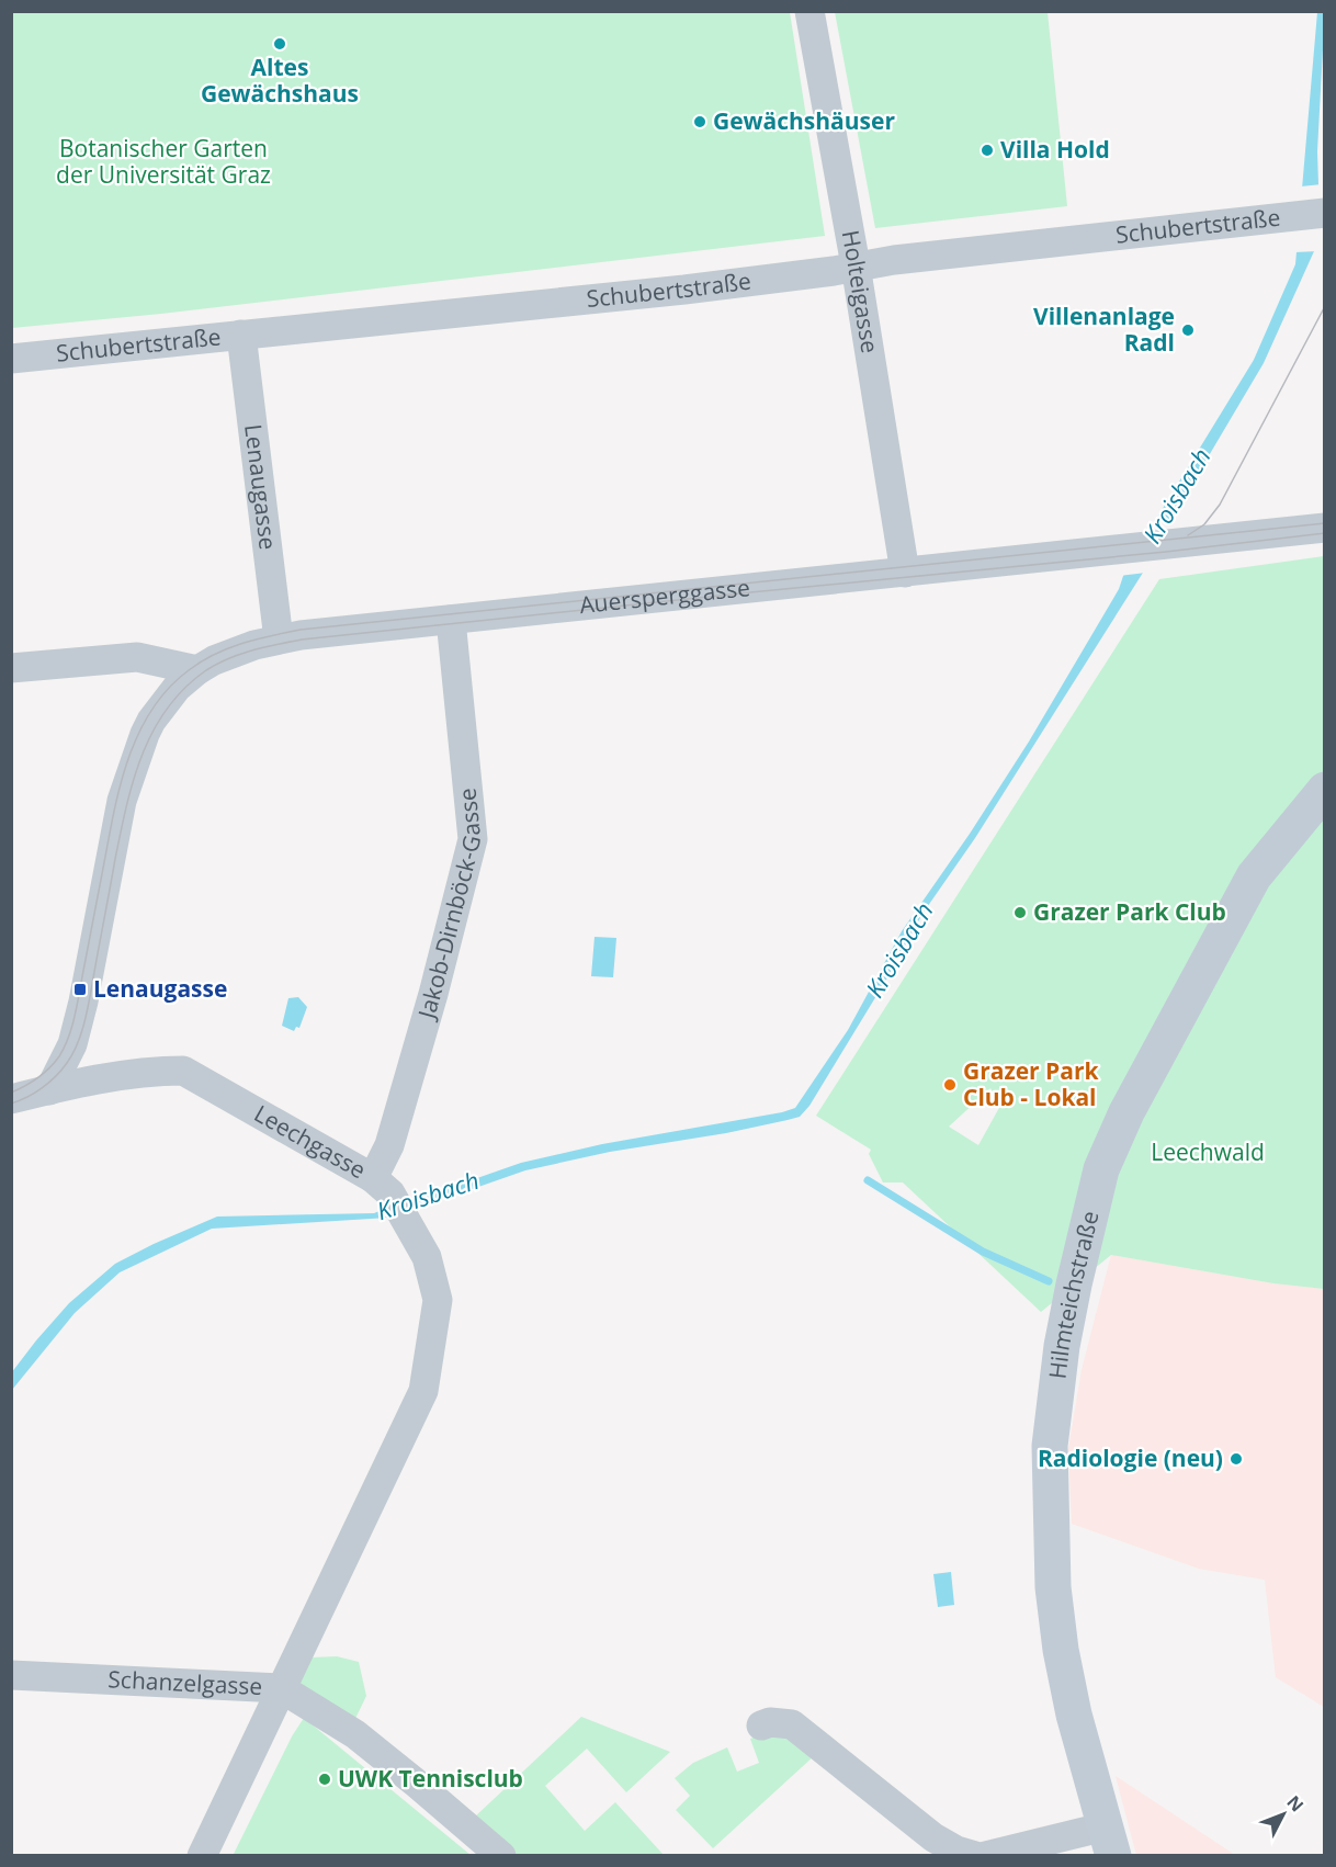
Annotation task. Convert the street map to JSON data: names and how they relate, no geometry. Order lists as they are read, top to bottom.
{
  "streets": {
    "main road": ["Hilmteichstraße"],
    "street": [
      "Schubertstraße",
      "Holteigasse",
      "Lenaugasse",
      "Auersperggasse",
      "Jakob-Dirnböck-Gasse",
      "Leechgasse",
      "Schanzelgasse"
    ]
  },
  "crossings": [
    ["Schubertstraße", "Holteigasse"],
    ["Schubertstraße", "Lenaugasse"],
    ["Holteigasse", "Auersperggasse"],
    ["Lenaugasse", "Auersperggasse"],
    ["Auersperggasse", "Jakob-Dirnböck-Gasse"],
    ["Jakob-Dirnböck-Gasse", "Leechgasse"]
  ],
  "water": ["Kroisbach"],
  "parks": ["Botanischer Garten der Universität Graz", "Leechwald"],
  "places": {
    "other": [
      "Altes Gewächshaus",
      "Gewächshäuser",
      "Villa Hold",
      "Villenanlage Radl",
      "Grazer Park Club",
      "Grazer Park Club - Lokal",
      "Radiologie (neu)",
      "UWK Tennisclub"
    ],
    "transit": ["Lenaugasse"]
  },
  "north": "top right"
}
